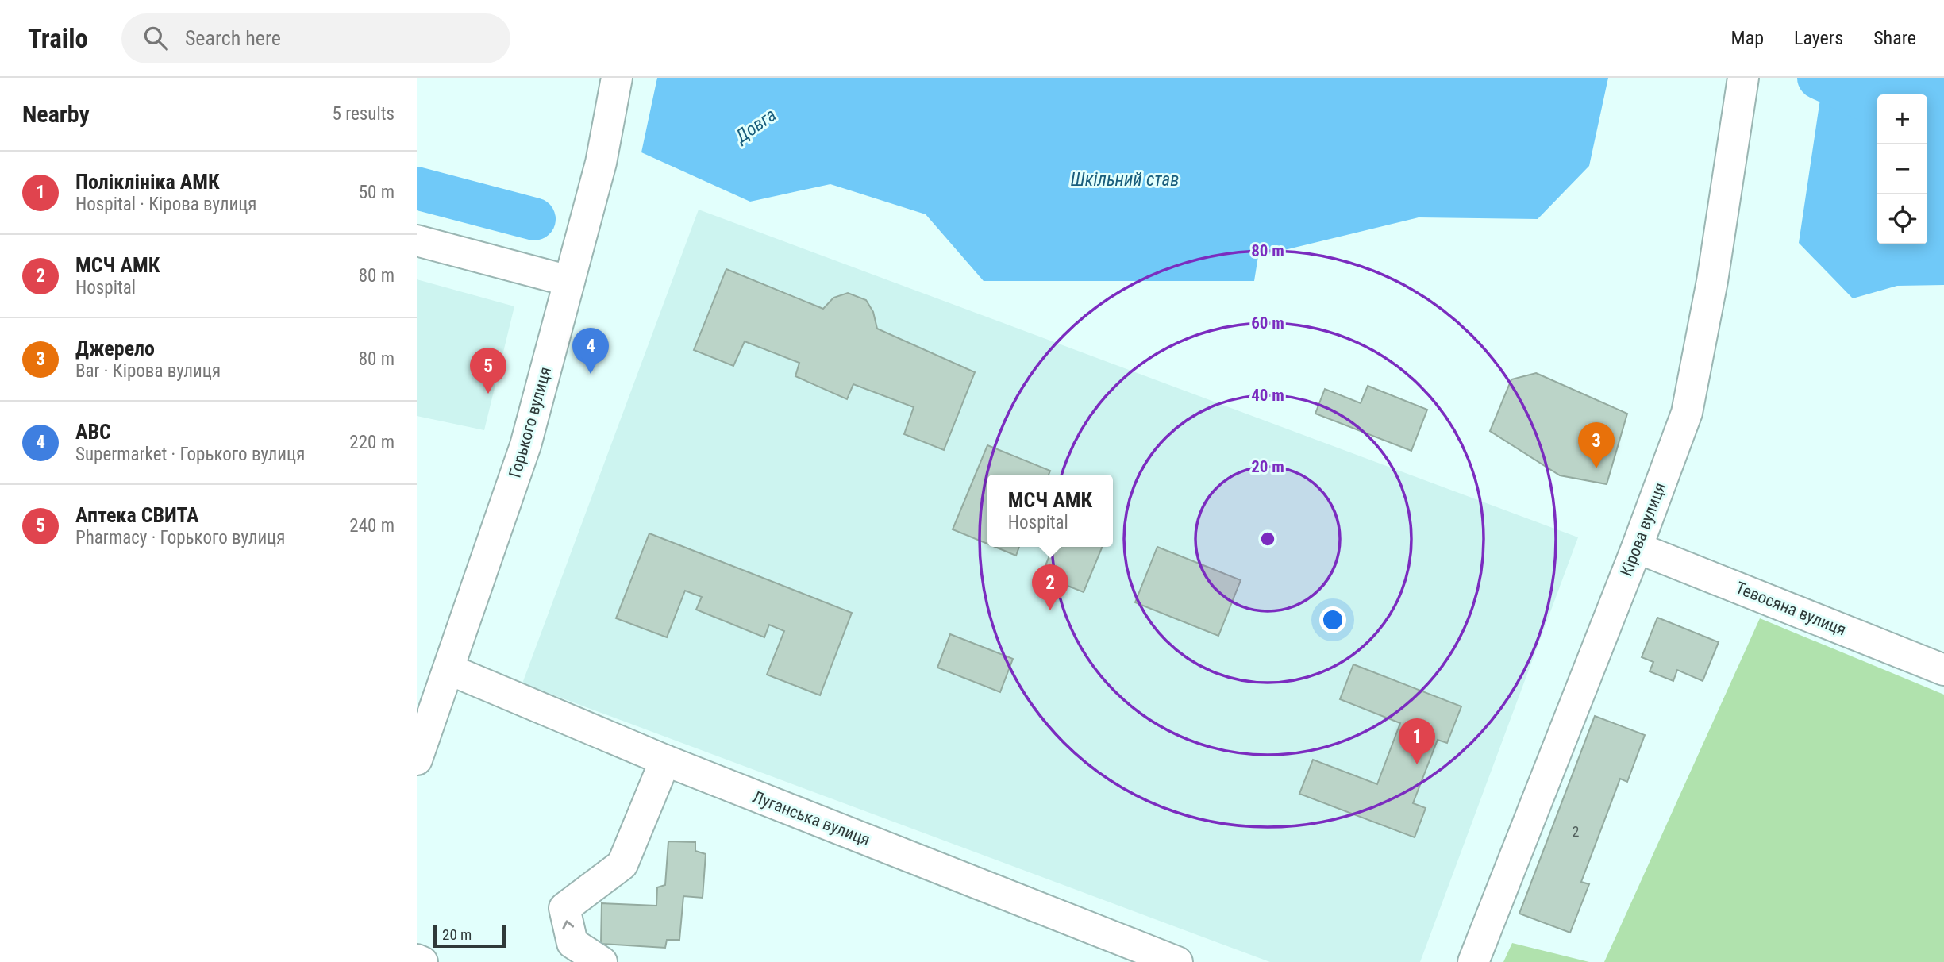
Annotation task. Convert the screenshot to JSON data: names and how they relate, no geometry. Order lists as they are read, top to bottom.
{
  "streets": {
    "street": [
      "Горького вулиця",
      "Кірова вулиця",
      "Тевосяна вулиця",
      "Луганська вулиця"
    ]
  },
  "crossings": [
    ["Горького вулиця", "Луганська вулиця"],
    ["Кірова вулиця", "Тевосяна вулиця"]
  ],
  "water": ["Довга", "Шкільний став"],
  "house_numbers": ["2"],
  "scale_bar": "20 m",
  "page": {
    "header": "Trailo",
    "search": "Search here",
    "nav": ["Map", "Layers", "Share"],
    "heading": ["Nearby", "5 results"],
    "map_buttons": ["+", "−"],
    "list": [
      {
        "mark": "1",
        "name": "Поліклініка АМК",
        "note": "Hospital · Кірова вулиця",
        "value": "50 m"
      },
      {
        "mark": "2",
        "name": "МСЧ АМК",
        "note": "Hospital",
        "value": "80 m"
      },
      {
        "mark": "3",
        "name": "Джерело",
        "note": "Bar · Кірова вулиця",
        "value": "80 m"
      },
      {
        "mark": "4",
        "name": "ABC",
        "note": "Supermarket · Горького вулиця",
        "value": "220 m"
      },
      {
        "mark": "5",
        "name": "Аптека СВИТА",
        "note": "Pharmacy · Горького вулиця",
        "value": "240 m"
      }
    ],
    "pins": [
      "4",
      "5",
      "3",
      "2",
      "1"
    ],
    "popup": ["МСЧ АМК", "Hospital"],
    "scale": "20 m"
  },
  "rings": [
    "80 m",
    "60 m",
    "40 m",
    "20 m"
  ]
}
